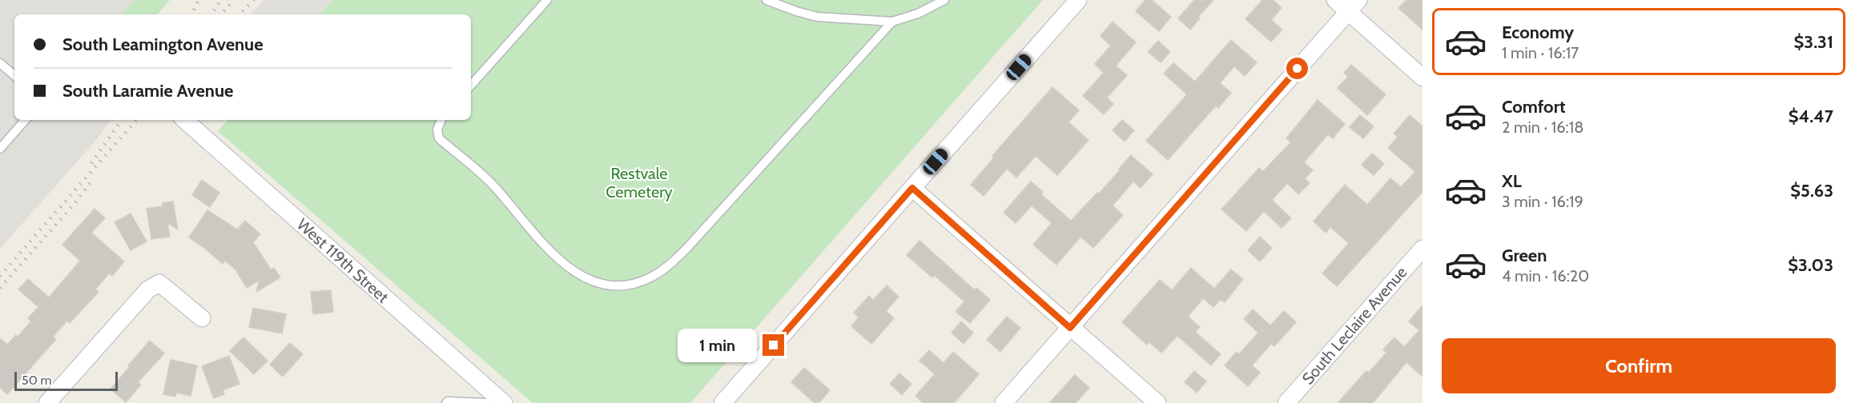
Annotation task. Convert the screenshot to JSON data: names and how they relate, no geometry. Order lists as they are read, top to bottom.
{
  "streets": {
    "street": ["West 119th Street", "South Leclaire Avenue"]
  },
  "parks": ["Restvale Cemetery"],
  "scale_bar": "50 m",
  "page": {
    "list": [
      {
        "name": "Economy",
        "note": "1 min · 16:17",
        "value": "$3.31"
      },
      {
        "name": "Comfort",
        "note": "2 min · 16:18",
        "value": "$4.47"
      },
      {
        "name": "XL",
        "note": "3 min · 16:19",
        "value": "$5.63"
      },
      {
        "name": "Green",
        "note": "4 min · 16:20",
        "value": "$3.03"
      }
    ],
    "banner": ["South Leamington Avenue", "South Laramie Avenue"],
    "bubble": "1 min",
    "buttons": "Confirm",
    "scale": "50 m"
  }
}
